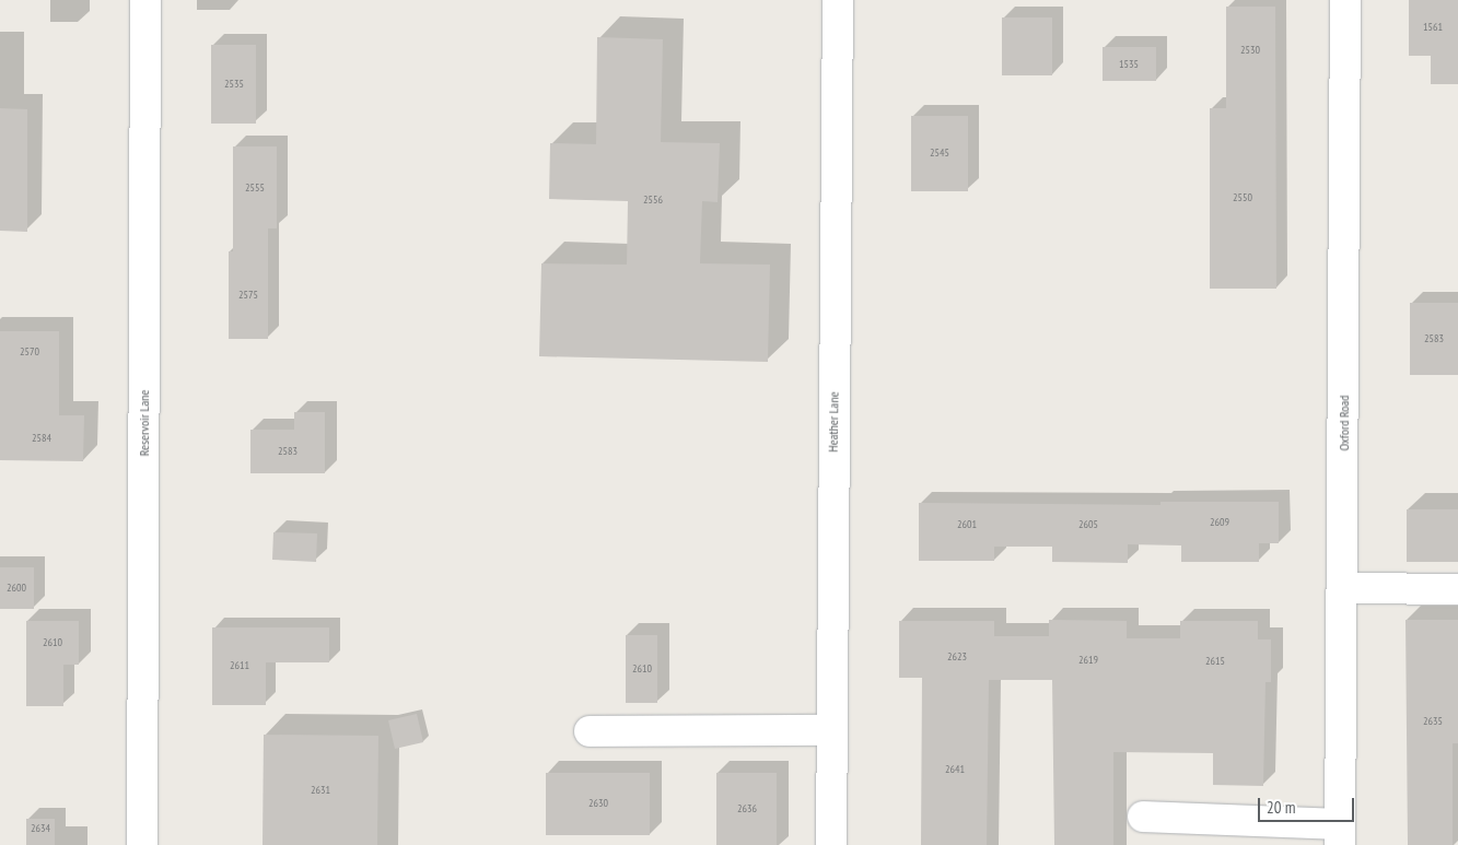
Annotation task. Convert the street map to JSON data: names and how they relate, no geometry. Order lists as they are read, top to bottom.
{
  "streets": {
    "street": ["Heather Lane", "Reservoir Lane", "Oxford Road"]
  },
  "house_numbers": [
    "1561",
    "2530",
    "1535",
    "2535",
    "2545",
    "2555",
    "2550",
    "2556",
    "2575",
    "2583",
    "2570",
    "2584",
    "2583",
    "2609",
    "2601",
    "2605",
    "2600",
    "2610",
    "2623",
    "2619",
    "2615",
    "2611",
    "2610",
    "2635",
    "2641",
    "2631",
    "2630",
    "2636",
    "2634"
  ],
  "scale_bar": "20 m"
}
